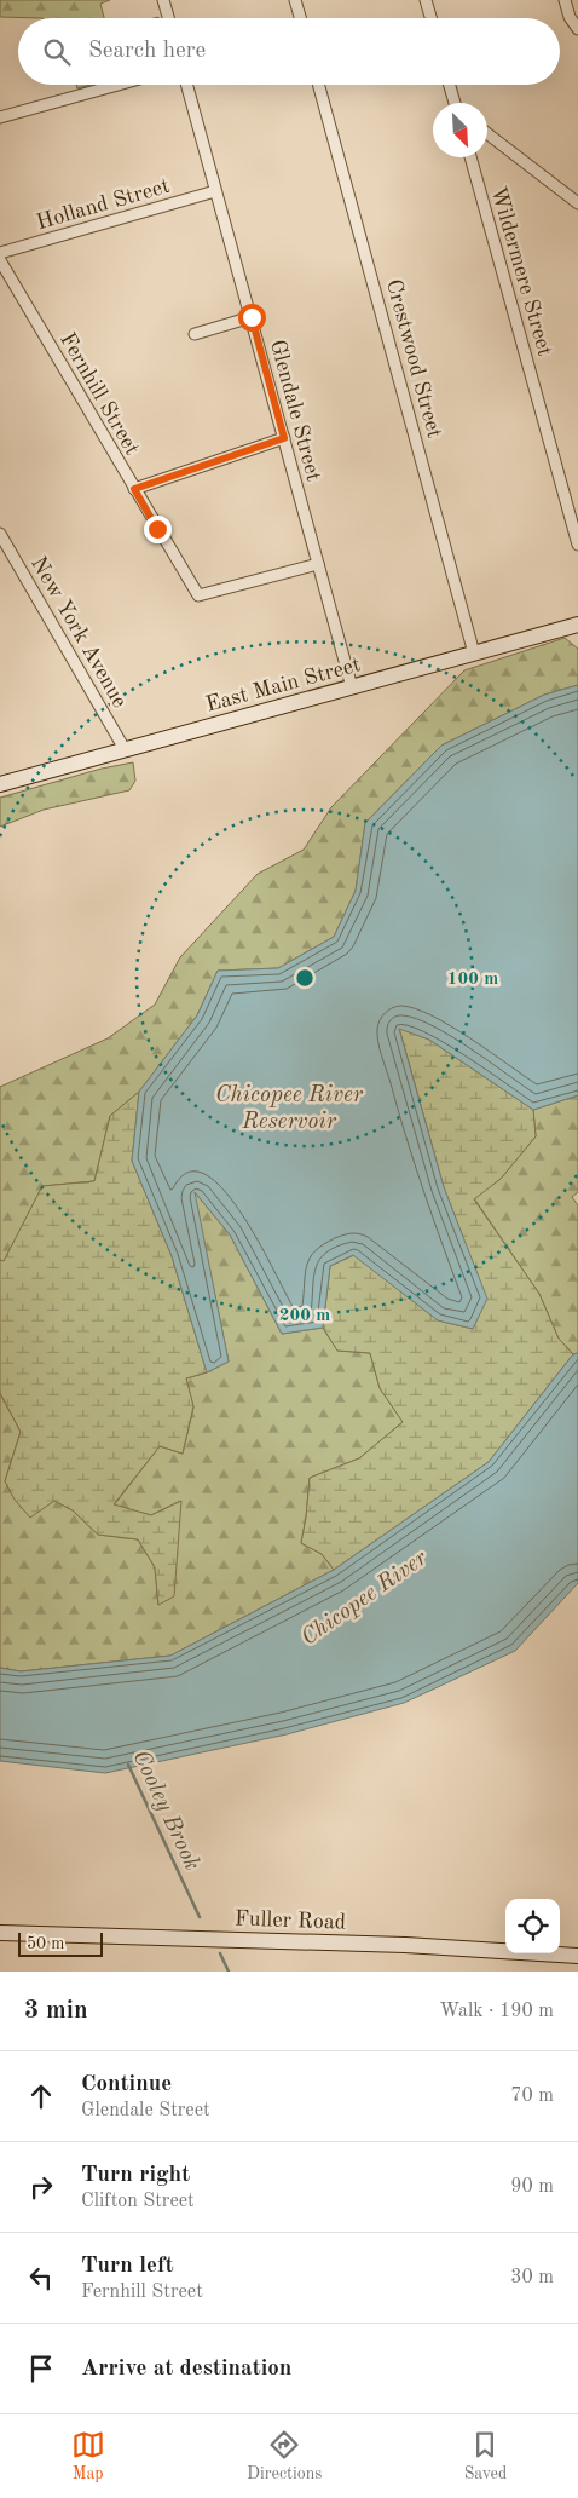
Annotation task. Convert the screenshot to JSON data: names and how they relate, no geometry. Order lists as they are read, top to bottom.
{
  "streets": {
    "main road": ["East Main Street", "Fuller Road"],
    "street": [
      "Holland Street",
      "Wildermere Street",
      "Crestwood Street",
      "Fernhill Street",
      "Glendale Street",
      "New York Avenue"
    ]
  },
  "crossings": [
    ["Holland Street", "Glendale Street"],
    ["Crestwood Street", "East Main Street"],
    ["Fernhill Street", "Glendale Street"],
    ["Glendale Street", "East Main Street"],
    ["New York Avenue", "East Main Street"]
  ],
  "water": ["Chicopee River Reservoir", "Chicopee River", "Cooley Brook"],
  "scale_bar": "50 m",
  "north": "bottom right",
  "page": {
    "search": "Search here",
    "scale": "50 m",
    "heading": ["3 min", "Walk · 190 m"],
    "list": [
      ["Continue", "Glendale Street", "70 m"],
      ["Turn right", "Clifton Street", "90 m"],
      ["Turn left", "Fernhill Street", "30 m"],
      "Arrive at destination"
    ],
    "nav": ["Map", "Directions", "Saved"]
  },
  "rings": ["100 m", "200 m"]
}
